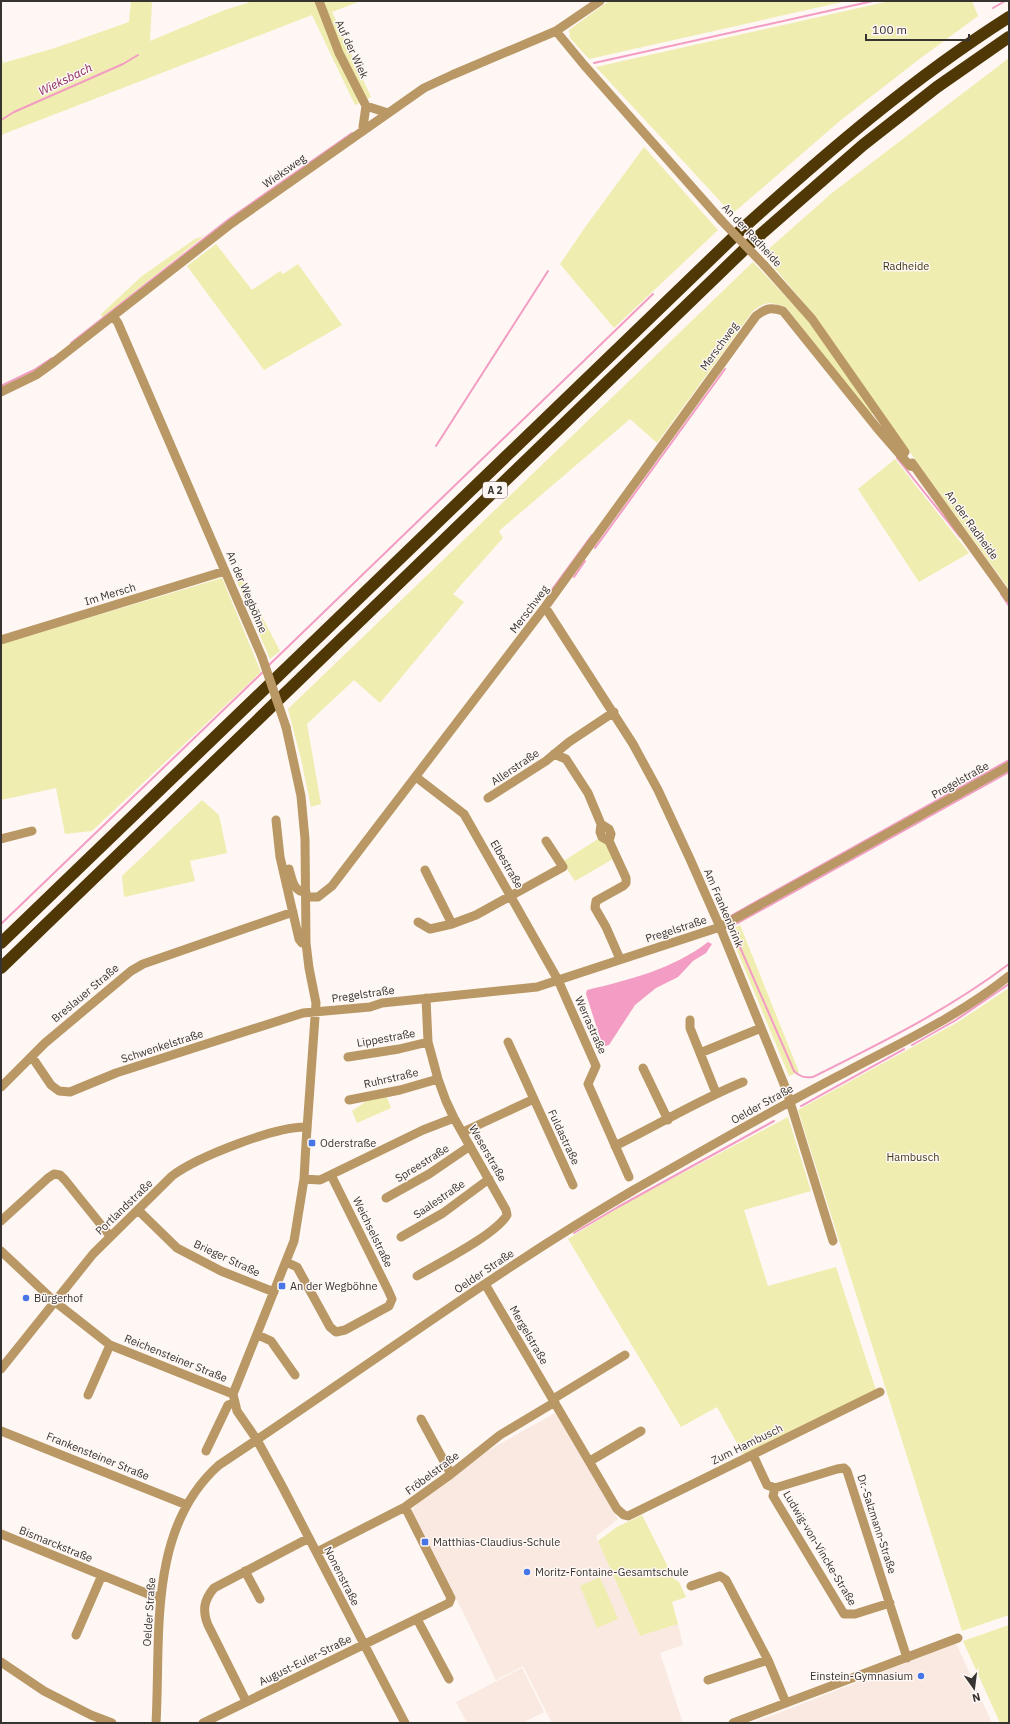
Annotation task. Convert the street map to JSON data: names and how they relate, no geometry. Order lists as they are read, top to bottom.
{
  "streets": {
    "highway": ["A 2"],
    "street": [
      "Auf der Wiek",
      "Wieksweg",
      "An der Radheide",
      "Merschweg",
      "An der Wegböhne",
      "Im Mersch",
      "Allerstraße",
      "Pregelstraße",
      "Elbestraße",
      "Am Frankenbrink",
      "Breslauer Straße",
      "Werrastraße",
      "Lippestraße",
      "Schwenkelstraße",
      "Ruhrstraße",
      "Oelder Straße",
      "Fuldastraße",
      "Weserstraße",
      "Spreestraße",
      "Saalestraße",
      "Portlandstraße",
      "Weichselstraße",
      "Brieger Straße",
      "Mergelstraße",
      "Reichensteiner Straße",
      "Zum Hambusch",
      "Frankensteiner Straße",
      "Fröbelstraße",
      "Dr.-Salzmann-Straße",
      "Bismarckstraße",
      "Ludwig-von-Vincke-Straße",
      "Nonenstraße",
      "August-Euler-Straße"
    ]
  },
  "crossings": [
    ["Wieksweg", "An der Radheide"],
    ["Wieksweg", "An der Wegböhne"],
    ["An der Radheide", "Merschweg"],
    ["Merschweg", "An der Wegböhne"],
    ["Merschweg", "Elbestraße"],
    ["Merschweg", "Am Frankenbrink"],
    ["An der Wegböhne", "Im Mersch"],
    ["An der Wegböhne", "Pregelstraße"],
    ["An der Wegböhne", "Breslauer Straße"],
    ["An der Wegböhne", "Schwenkelstraße"],
    ["An der Wegböhne", "Portlandstraße"],
    ["An der Wegböhne", "Weichselstraße"],
    ["An der Wegböhne", "Brieger Straße"],
    ["An der Wegböhne", "Reichensteiner Straße"],
    ["Allerstraße", "Am Frankenbrink"],
    ["Pregelstraße", "Elbestraße"],
    ["Pregelstraße", "Am Frankenbrink"],
    ["Pregelstraße", "Werrastraße"],
    ["Pregelstraße", "Schwenkelstraße"],
    ["Pregelstraße", "Weserstraße"],
    ["Elbestraße", "Werrastraße"],
    ["Am Frankenbrink", "Oelder Straße"],
    ["Breslauer Straße", "Schwenkelstraße"],
    ["Lippestraße", "Weserstraße"],
    ["Ruhrstraße", "Weserstraße"],
    ["Oelder Straße", "Mergelstraße"],
    ["Oelder Straße", "Frankensteiner Straße"],
    ["Oelder Straße", "Bismarckstraße"],
    ["Oelder Straße", "Nonenstraße"],
    ["Weserstraße", "Spreestraße"],
    ["Weserstraße", "Saalestraße"],
    ["Portlandstraße", "Brieger Straße"],
    ["Portlandstraße", "Reichensteiner Straße"],
    ["Mergelstraße", "Zum Hambusch"],
    ["Mergelstraße", "Fröbelstraße"],
    ["Zum Hambusch", "Ludwig-von-Vincke-Straße"],
    ["Fröbelstraße", "Nonenstraße"],
    ["Fröbelstraße", "August-Euler-Straße"],
    ["Dr.-Salzmann-Straße", "Ludwig-von-Vincke-Straße"],
    ["Nonenstraße", "August-Euler-Straße"]
  ],
  "water": ["Wieksbach"],
  "parks": ["Radheide", "Hambusch"],
  "places": {
    "transit": ["Oderstraße", "An der Wegböhne", "Matthias-Claudius-Schule"],
    "other": ["Bürgerhof", "Moritz-Fontaine-Gesamtschule", "Einstein-Gymnasium"]
  },
  "scale_bar": "100 m",
  "north": "bottom"
}
